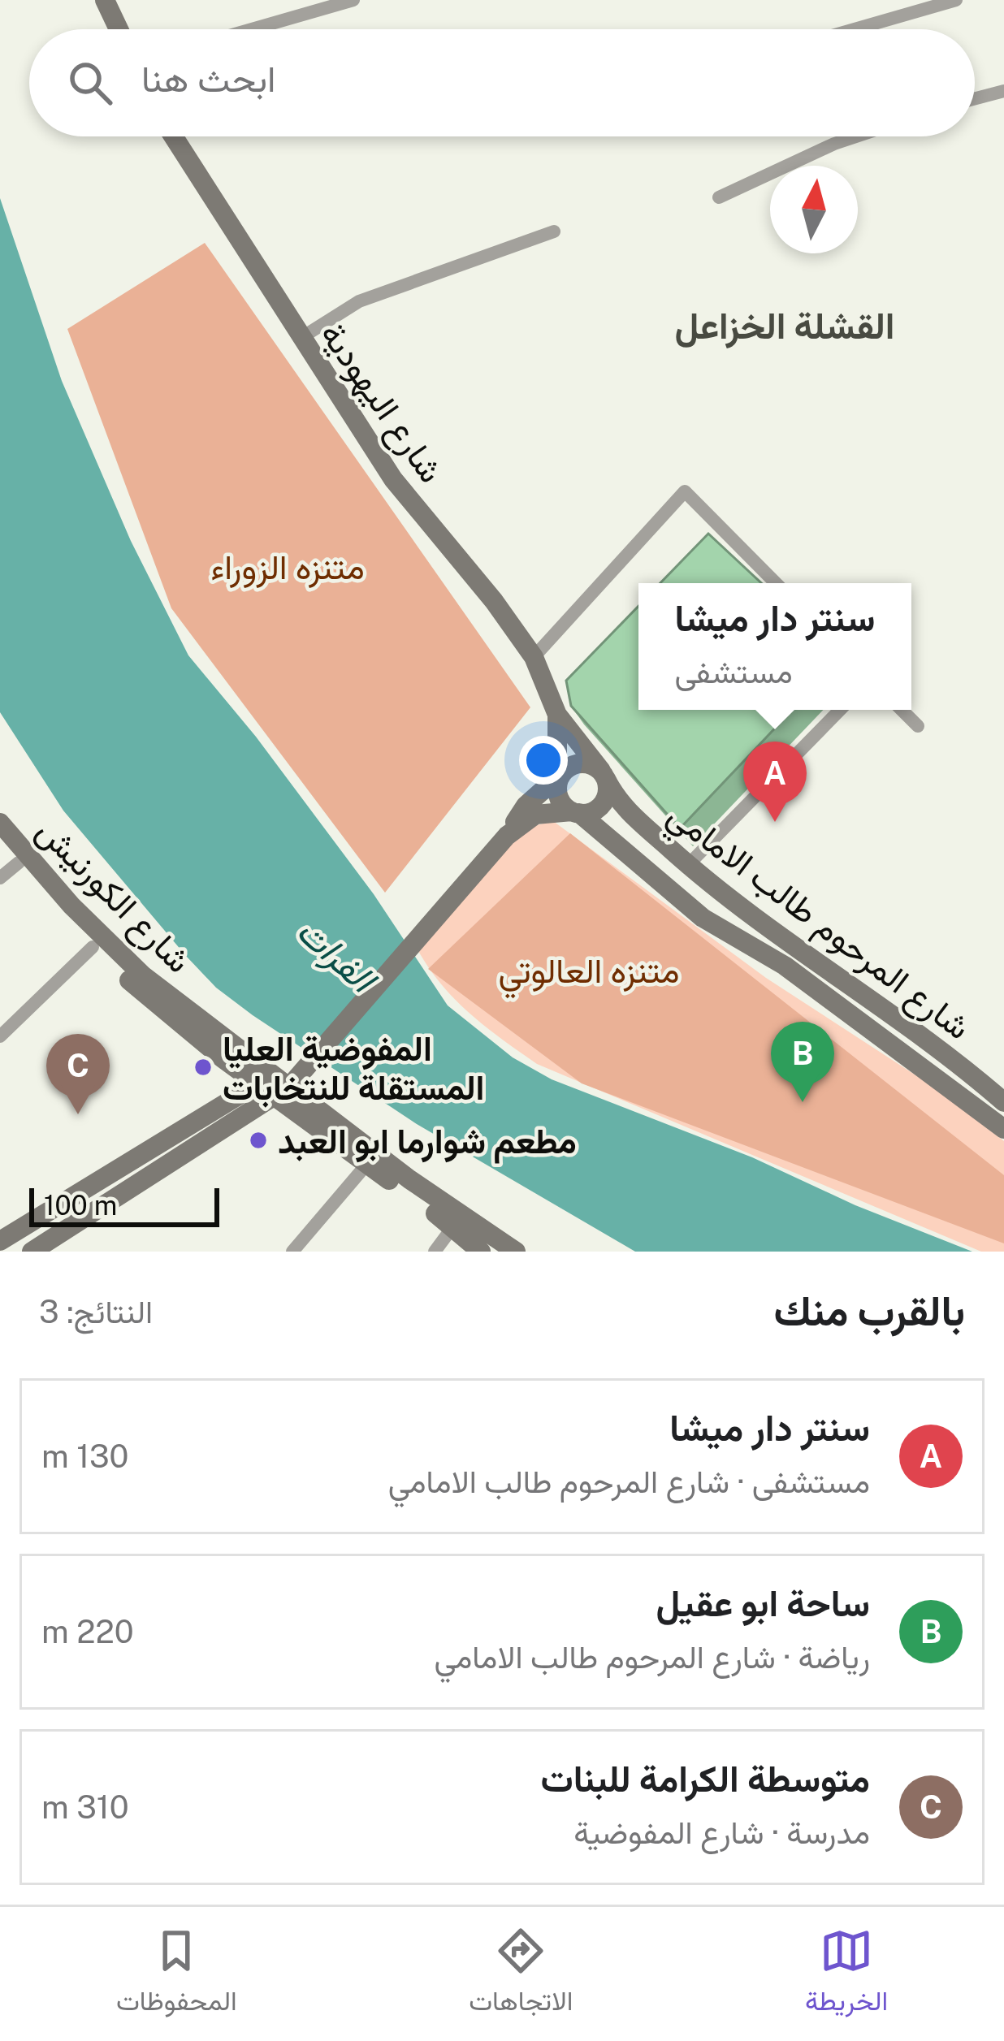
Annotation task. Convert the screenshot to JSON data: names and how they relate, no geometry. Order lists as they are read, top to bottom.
{
  "streets": {
    "main road": ["شارع اليهودية", "شارع الكورنيش", "شارع المرحوم طالب الامامي"]
  },
  "crossings": [
    ["شارع اليهودية", "شارع المرحوم طالب الامامي"]
  ],
  "districts": ["القشلة الخزاعل"],
  "water": ["الفرات"],
  "parks": ["متنزه الزوراء", "متنزه العالوتي"],
  "places": ["المفوضية العليا المستقلة للنتخابات", "مطعم شوارما ابو العبد"],
  "scale_bar": "100 m",
  "north": "top",
  "page": {
    "search": "ابحث هنا",
    "popup": ["سنتر دار ميشا", "مستشفى"],
    "pins": ["A", "B", "C"],
    "scale": "100 m",
    "heading": ["بالقرب منك", "النتائج: 3"],
    "list": [
      {
        "mark": "A",
        "name": "سنتر دار ميشا",
        "note": "مستشفى · شارع المرحوم طالب الامامي",
        "value": "130 m"
      },
      {
        "mark": "B",
        "name": "ساحة ابو عقيل",
        "note": "رياضة · شارع المرحوم طالب الامامي",
        "value": "220 m"
      },
      {
        "mark": "C",
        "name": "متوسطة الكرامة للبنات",
        "note": "مدرسة · شارع المفوضية",
        "value": "310 m"
      }
    ],
    "nav": ["الخريطة", "الاتجاهات", "المحفوظات"]
  }
}
